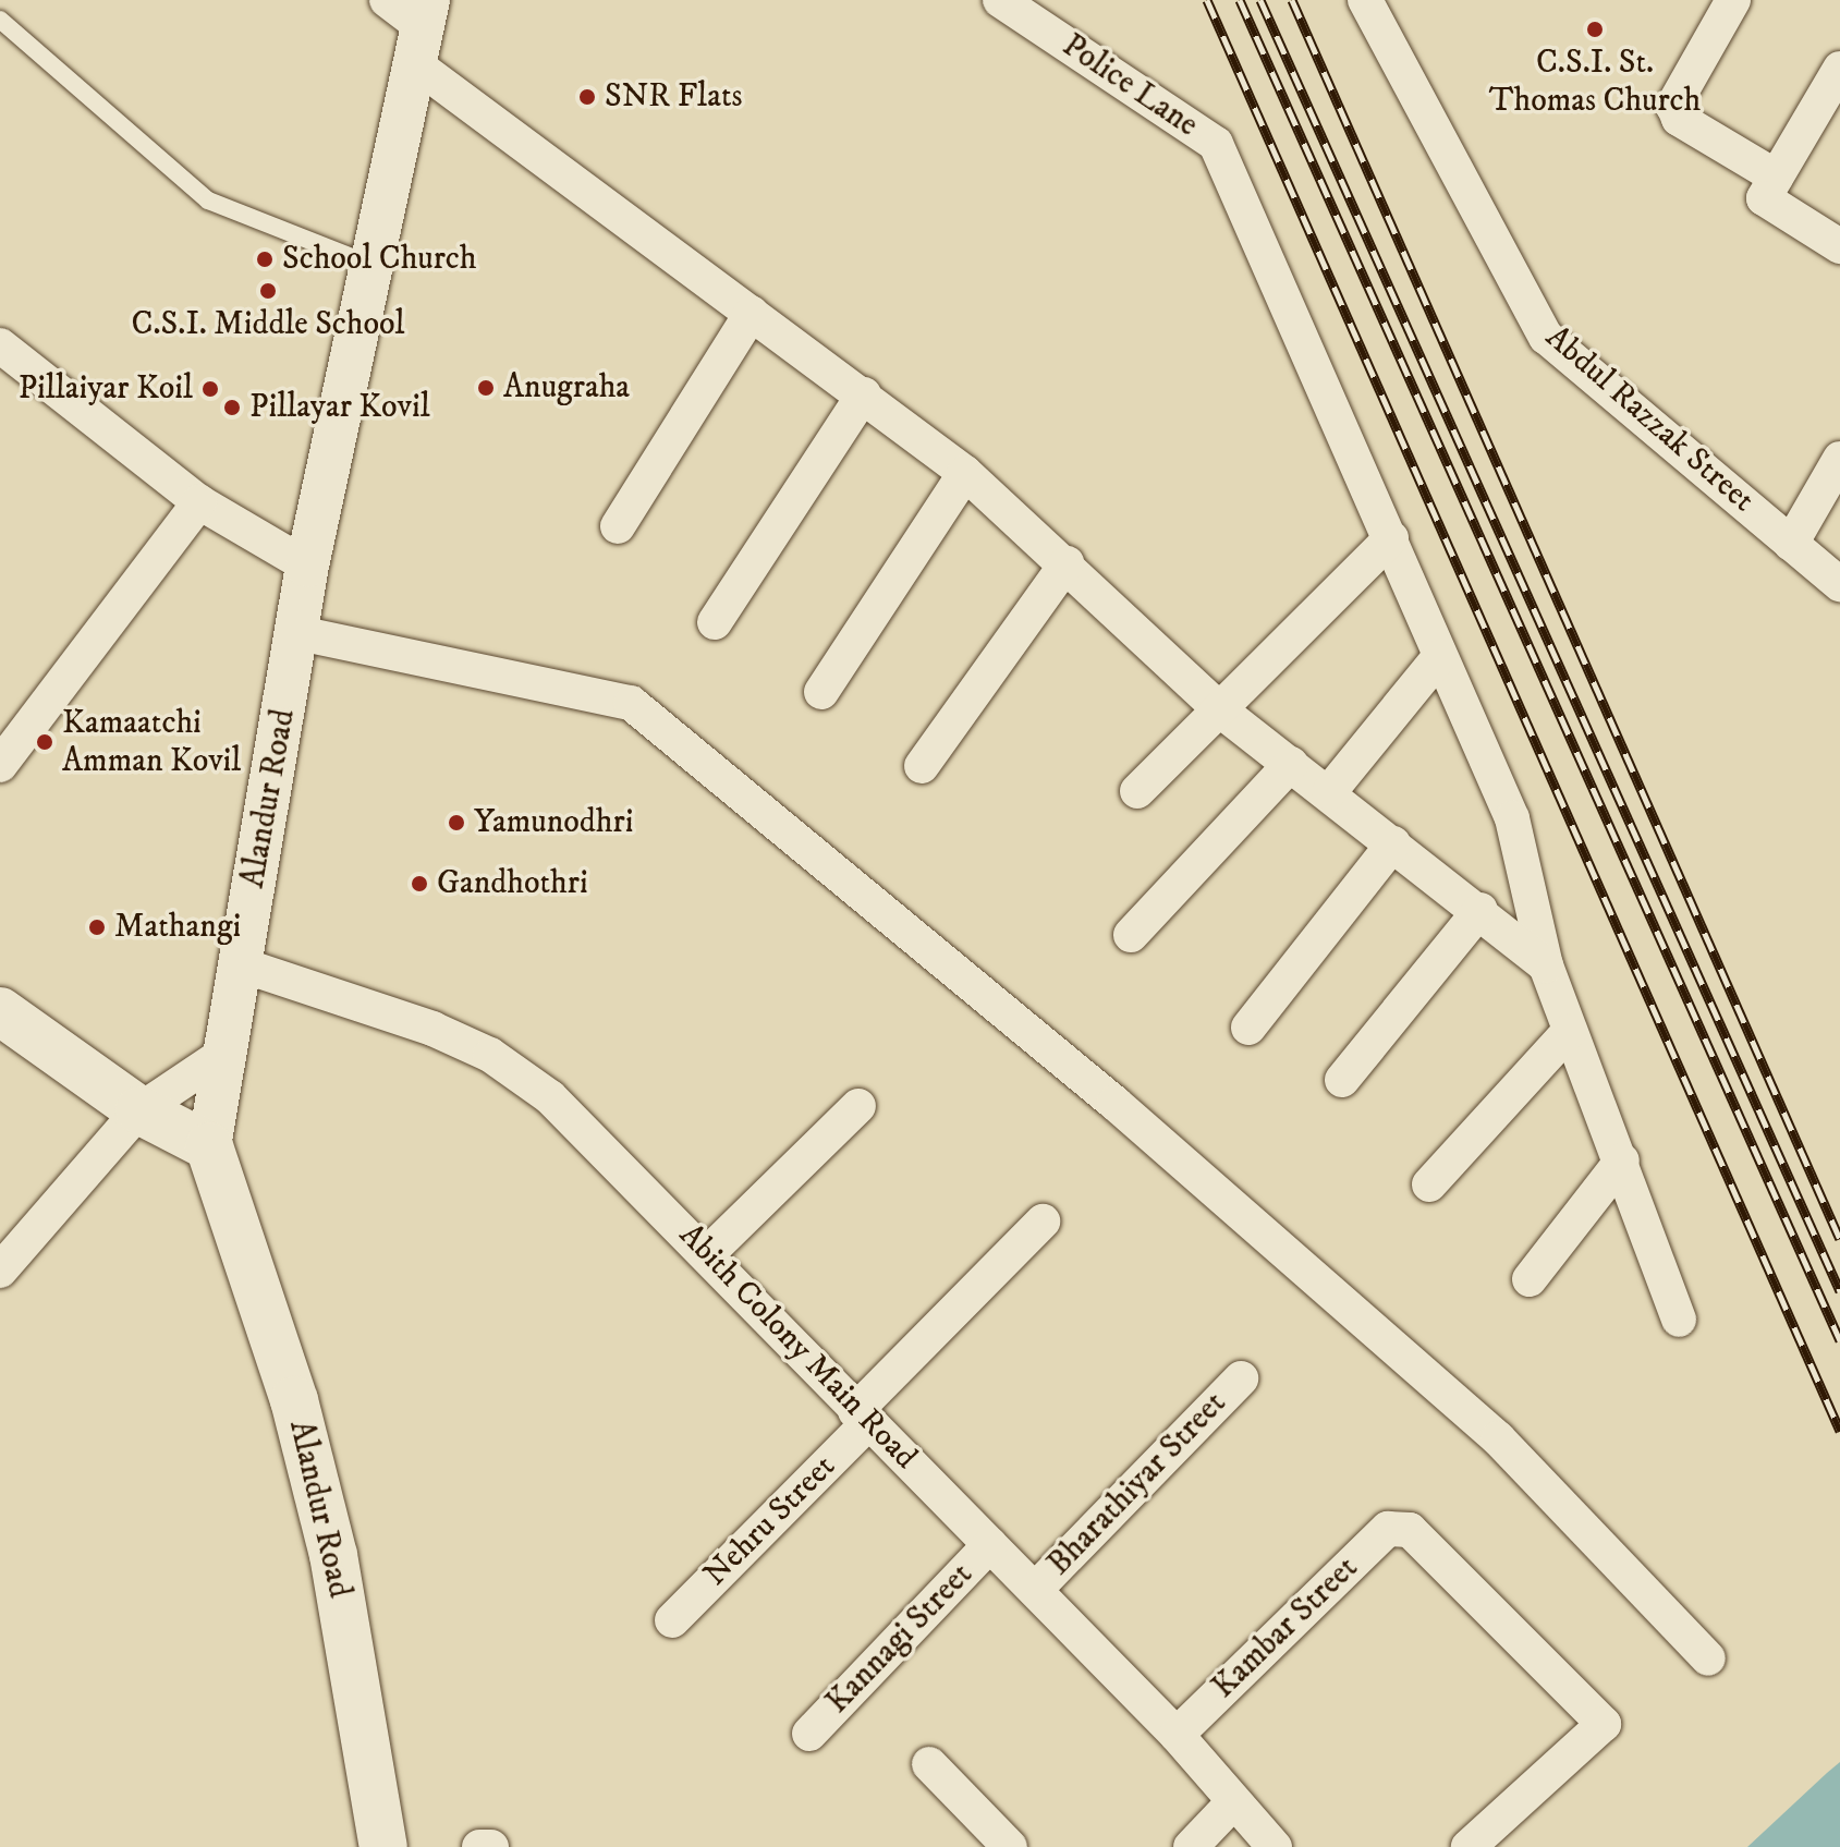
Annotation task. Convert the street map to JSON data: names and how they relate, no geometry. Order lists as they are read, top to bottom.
{
  "streets": {
    "main road": ["Alandur Road"],
    "street": [
      "Police Lane",
      "Abdul Razzak Street",
      "Abith Colony Main Road",
      "Bharathiyar Street",
      "Nehru Street",
      "Kambar Street",
      "Kannagi Street"
    ]
  },
  "crossings": [
    ["Alandur Road", "Abith Colony Main Road"],
    ["Abith Colony Main Road", "Bharathiyar Street"],
    ["Abith Colony Main Road", "Nehru Street"],
    ["Abith Colony Main Road", "Kambar Street"],
    ["Abith Colony Main Road", "Kannagi Street"]
  ],
  "places": [
    "C.S.I. St. Thomas Church",
    "SNR Flats",
    "School Church",
    "C.S.I. Middle School",
    "Anugraha",
    "Pillaiyar Koil",
    "Pillayar Kovil",
    "Kamaatchi Amman Kovil",
    "Yamunodhri",
    "Gandhothri",
    "Mathangi"
  ]
}
